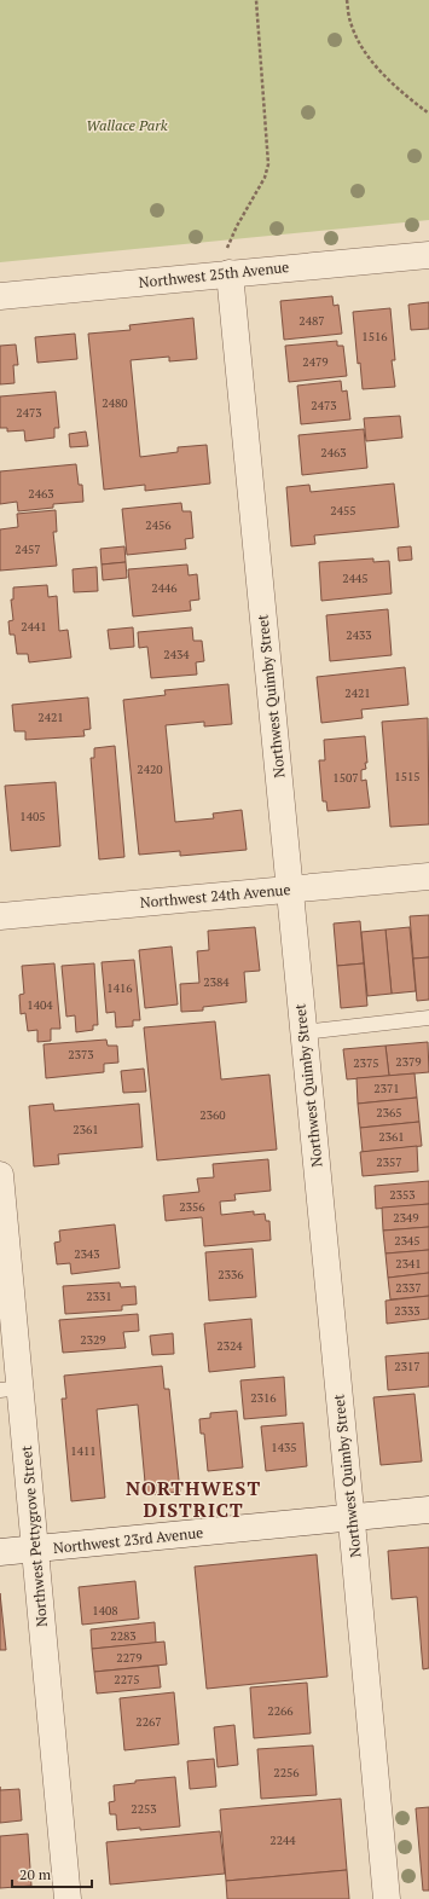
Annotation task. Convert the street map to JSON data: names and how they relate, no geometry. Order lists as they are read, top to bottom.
{
  "streets": {
    "street": [
      "Northwest 25th Avenue",
      "Northwest Quimby Street",
      "Northwest 24th Avenue",
      "Northwest Pettygrove Street",
      "Northwest 23rd Avenue"
    ]
  },
  "crossings": [
    ["Northwest 25th Avenue", "Northwest Quimby Street"],
    ["Northwest Quimby Street", "Northwest 24th Avenue"],
    ["Northwest Quimby Street", "Northwest 23rd Avenue"],
    ["Northwest Pettygrove Street", "Northwest 23rd Avenue"]
  ],
  "districts": ["NORTHWEST DISTRICT"],
  "parks": ["Wallace Park"],
  "house_numbers": [
    "2487",
    "1516",
    "2479",
    "2480",
    "2473",
    "2473",
    "2463",
    "2463",
    "2455",
    "2456",
    "2457",
    "2445",
    "2446",
    "2441",
    "2433",
    "2434",
    "2421",
    "2421",
    "2420",
    "1515",
    "1507",
    "1405",
    "2384",
    "1416",
    "1404",
    "2373",
    "2379",
    "2375",
    "2371",
    "2365",
    "2360",
    "2361",
    "2361",
    "2357",
    "2353",
    "2356",
    "2349",
    "2345",
    "2343",
    "2341",
    "2336",
    "2337",
    "2331",
    "2333",
    "2329",
    "2324",
    "2317",
    "2316",
    "1435",
    "1411",
    "1408",
    "2283",
    "2279",
    "2275",
    "2266",
    "2267",
    "2256",
    "2253",
    "2244"
  ],
  "scale_bar": "20 m"
}
